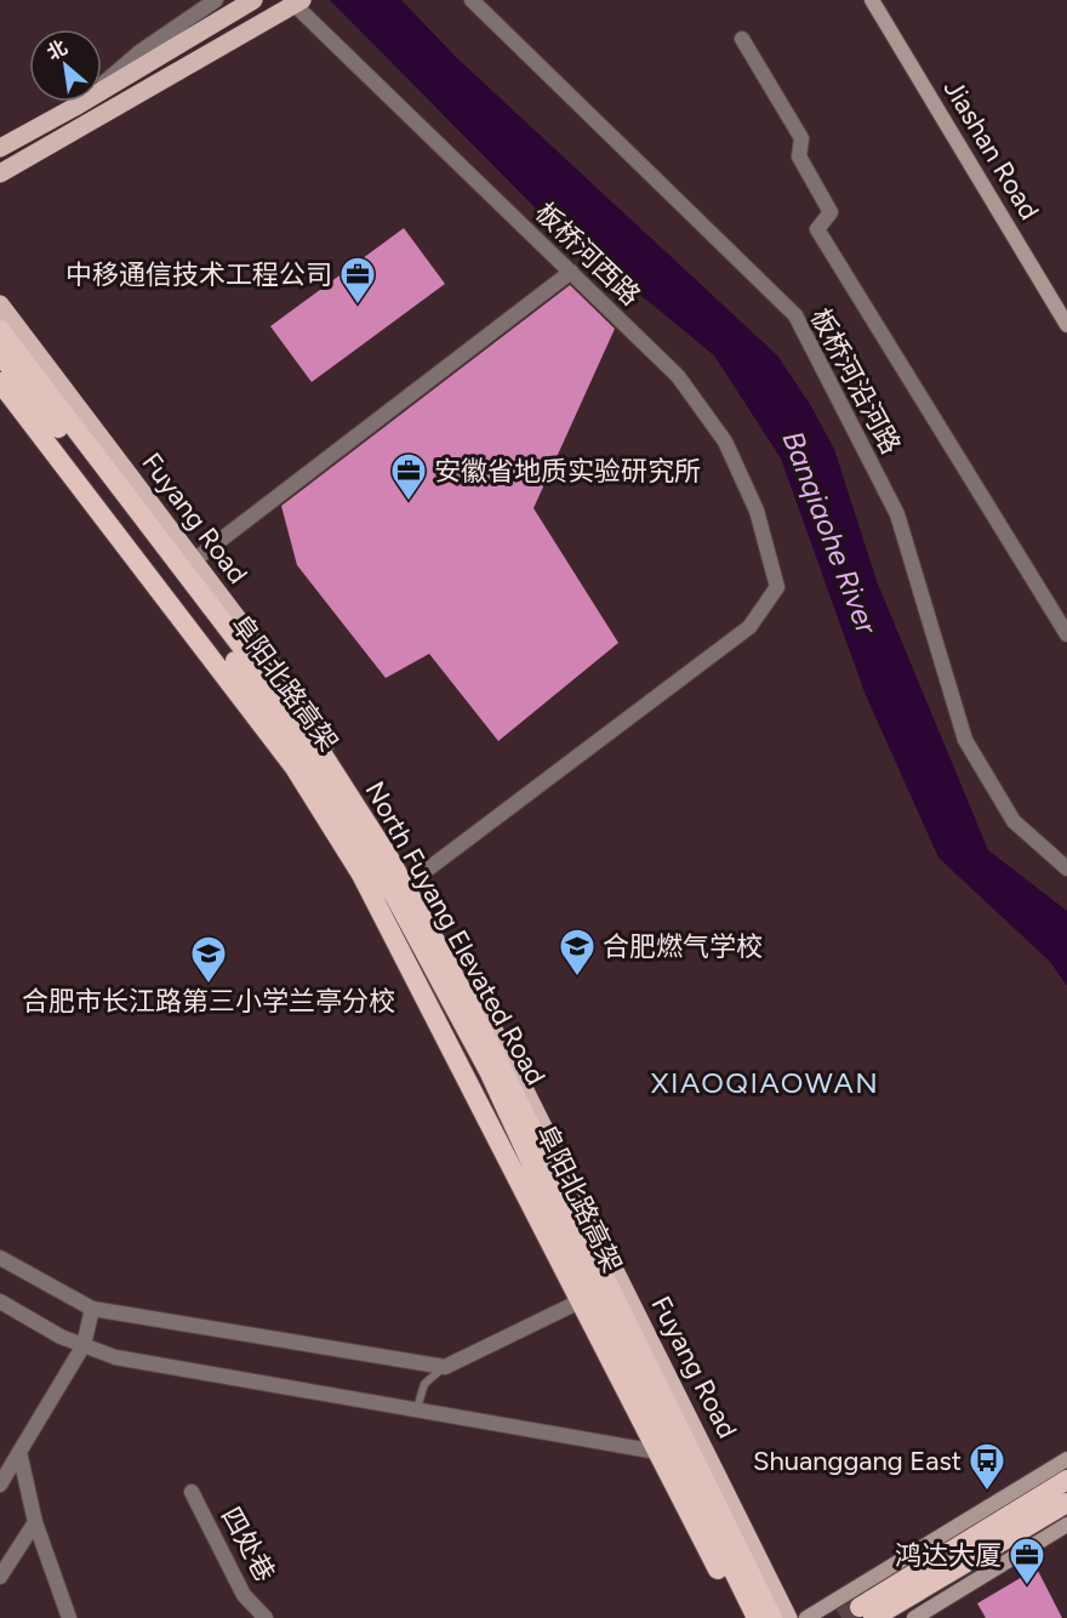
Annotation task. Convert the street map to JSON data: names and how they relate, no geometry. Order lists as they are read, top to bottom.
{
  "streets": {
    "highway": ["阜阳北路高架", "North Fuyang Elevated Road"],
    "main road": ["Jiashan Road", "Fuyang Road"],
    "street": ["板桥河西路", "板桥河沿河路", "四处巷"]
  },
  "crossings": [
    ["板桥河西路", "Fuyang Road"]
  ],
  "districts": ["XIAOQIAOWAN"],
  "water": ["Banqiaohe River"],
  "places": {
    "office": ["中移通信技术工程公司", "安徽省地质实验研究所", "鸿达大厦"],
    "school or university": ["合肥燃气学校", "合肥市长江路第三小学兰亭分校"],
    "bus stop": ["Shuanggang East"]
  },
  "north": "top left"
}
